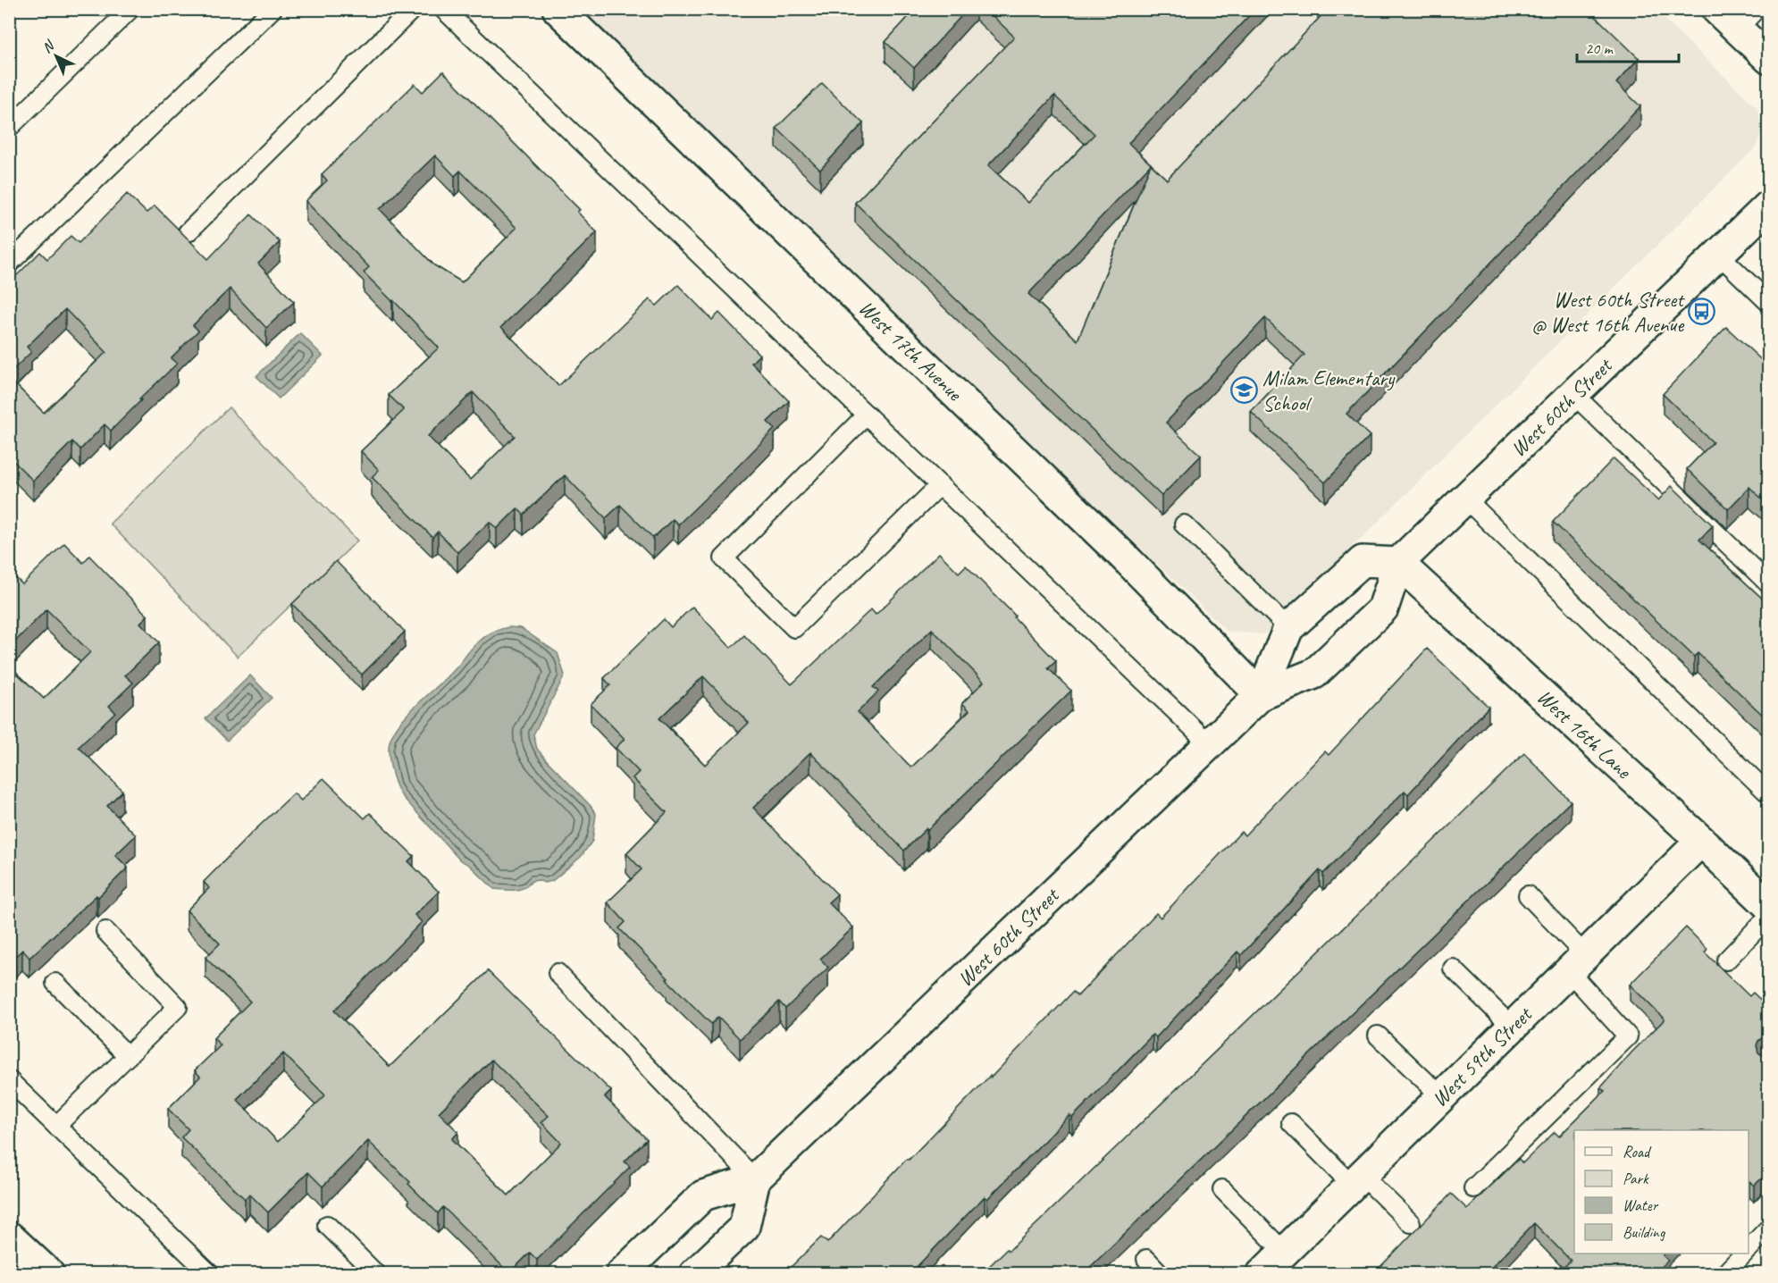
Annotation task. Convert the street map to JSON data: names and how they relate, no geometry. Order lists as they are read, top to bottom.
{
  "streets": {
    "street": [
      "West 17th Avenue",
      "West 60th Street",
      "West 16th Lane",
      "West 59th Street"
    ]
  },
  "crossings": [
    ["West 17th Avenue", "West 60th Street"],
    ["West 60th Street", "West 16th Lane"],
    ["West 16th Lane", "West 59th Street"]
  ],
  "places": {
    "bus stop": ["West 60th Street @ West 16th Avenue"],
    "school or university": ["Milam Elementary School"]
  },
  "legend": [
    "Road",
    "Park",
    "Water",
    "Building"
  ],
  "scale_bar": "20 m",
  "north": "top left"
}
